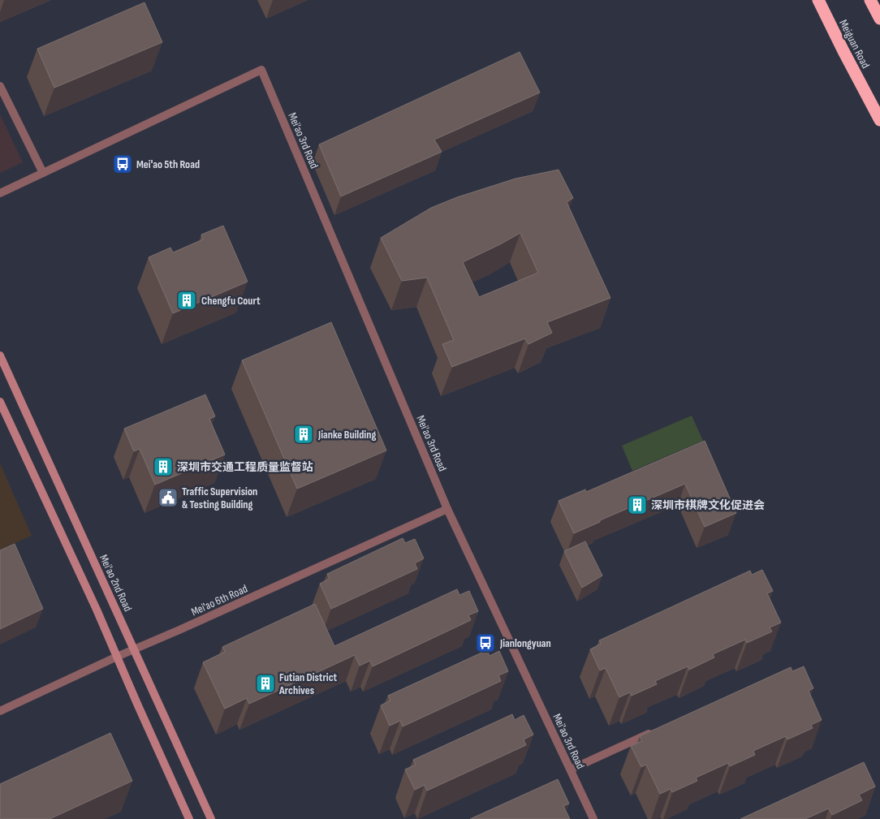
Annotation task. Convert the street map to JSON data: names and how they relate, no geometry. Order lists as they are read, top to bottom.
{
  "streets": {
    "highway": ["Meiguan Road"],
    "street": ["Mei'ao 3rd Road", "Mei'ao 2nd Road", "Mei'ao 6th Road"]
  },
  "crossings": [
    ["Mei'ao 3rd Road", "Mei'ao 6th Road"],
    ["Mei'ao 2nd Road", "Mei'ao 6th Road"]
  ],
  "places": {
    "bus stop": ["Mei'ao 5th Road", "Jianlongyuan"],
    "building": [
      "Chengfu Court",
      "Jianke Building",
      "深圳市交通工程质量监督站",
      "深圳市棋牌文化促进会",
      "Futian District Archives"
    ],
    "public building": ["Traffic Supervision & Testing Building"]
  }
}
